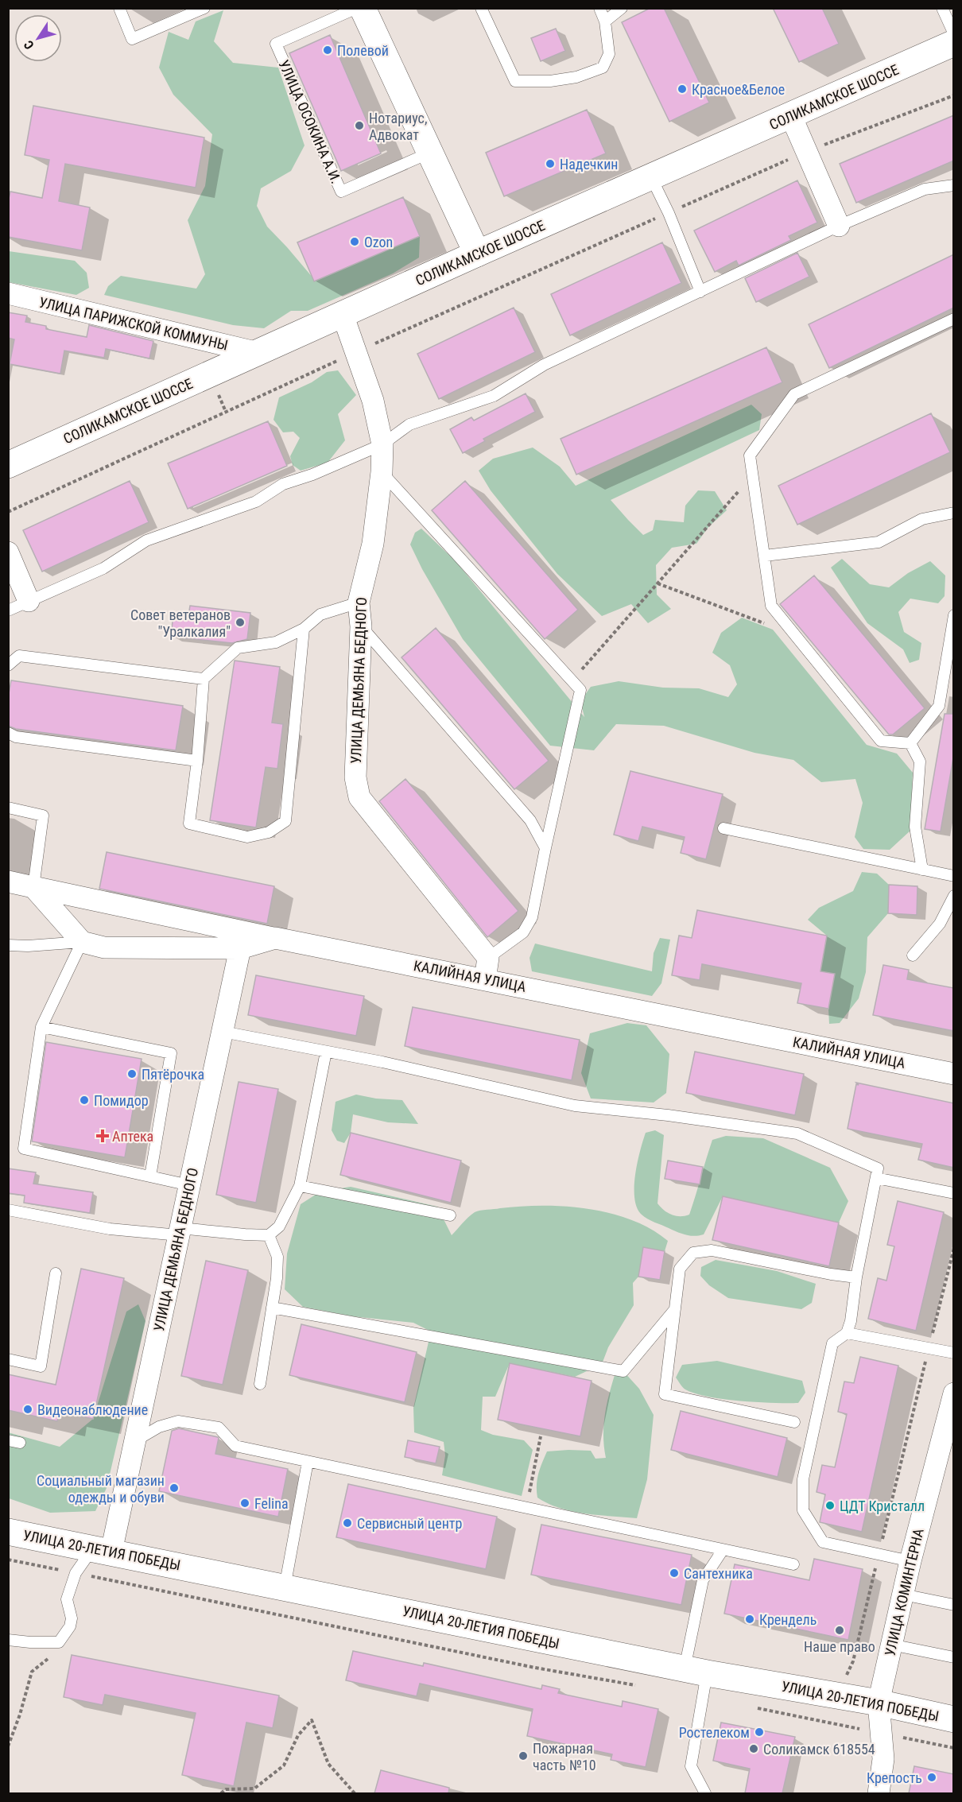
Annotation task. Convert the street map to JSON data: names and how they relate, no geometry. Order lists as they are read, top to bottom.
{
  "streets": {
    "main road": ["СОЛИКАМСКОЕ ШОССЕ", "УЛИЦА 20-ЛЕТИЯ ПОБЕДЫ"],
    "street": [
      "УЛИЦА ПАРИЖСКОЙ КОММУНЫ",
      "УЛИЦА ДЕМЬЯНА БЕДНОГО",
      "КАЛИЙНАЯ УЛИЦА",
      "УЛИЦА КОМИНТЕРНА"
    ],
    "lane": ["УЛИЦА ОСОКИНА А.И."]
  },
  "crossings": [
    ["СОЛИКАМСКОЕ ШОССЕ", "УЛИЦА ПАРИЖСКОЙ КОММУНЫ"],
    ["СОЛИКАМСКОЕ ШОССЕ", "УЛИЦА ДЕМЬЯНА БЕДНОГО"],
    ["УЛИЦА ДЕМЬЯНА БЕДНОГО", "КАЛИЙНАЯ УЛИЦА"],
    ["УЛИЦА ДЕМЬЯНА БЕДНОГО", "УЛИЦА 20-ЛЕТИЯ ПОБЕДЫ"],
    ["УЛИЦА 20-ЛЕТИЯ ПОБЕДЫ", "УЛИЦА КОМИНТЕРНА"]
  ],
  "places": {
    "other": [
      "Полевой",
      "Красное&Белое",
      "Нотариус, Адвокат",
      "Надечкин",
      "Ozon",
      "Совет ветеранов \"Уралкалия\"",
      "Пятёрочка",
      "Помидор",
      "Видеонаблюдение",
      "Социальный магазин одежды и обуви",
      "Felina",
      "ЦДТ Кристалл",
      "Сервисный центр",
      "Сантехника",
      "Крендель",
      "Наше право",
      "Ростелеком",
      "Соликамск 618554",
      "Пожарная часть №10",
      "Крепость"
    ],
    "health": ["Аптека"]
  },
  "north": "bottom left"
}
